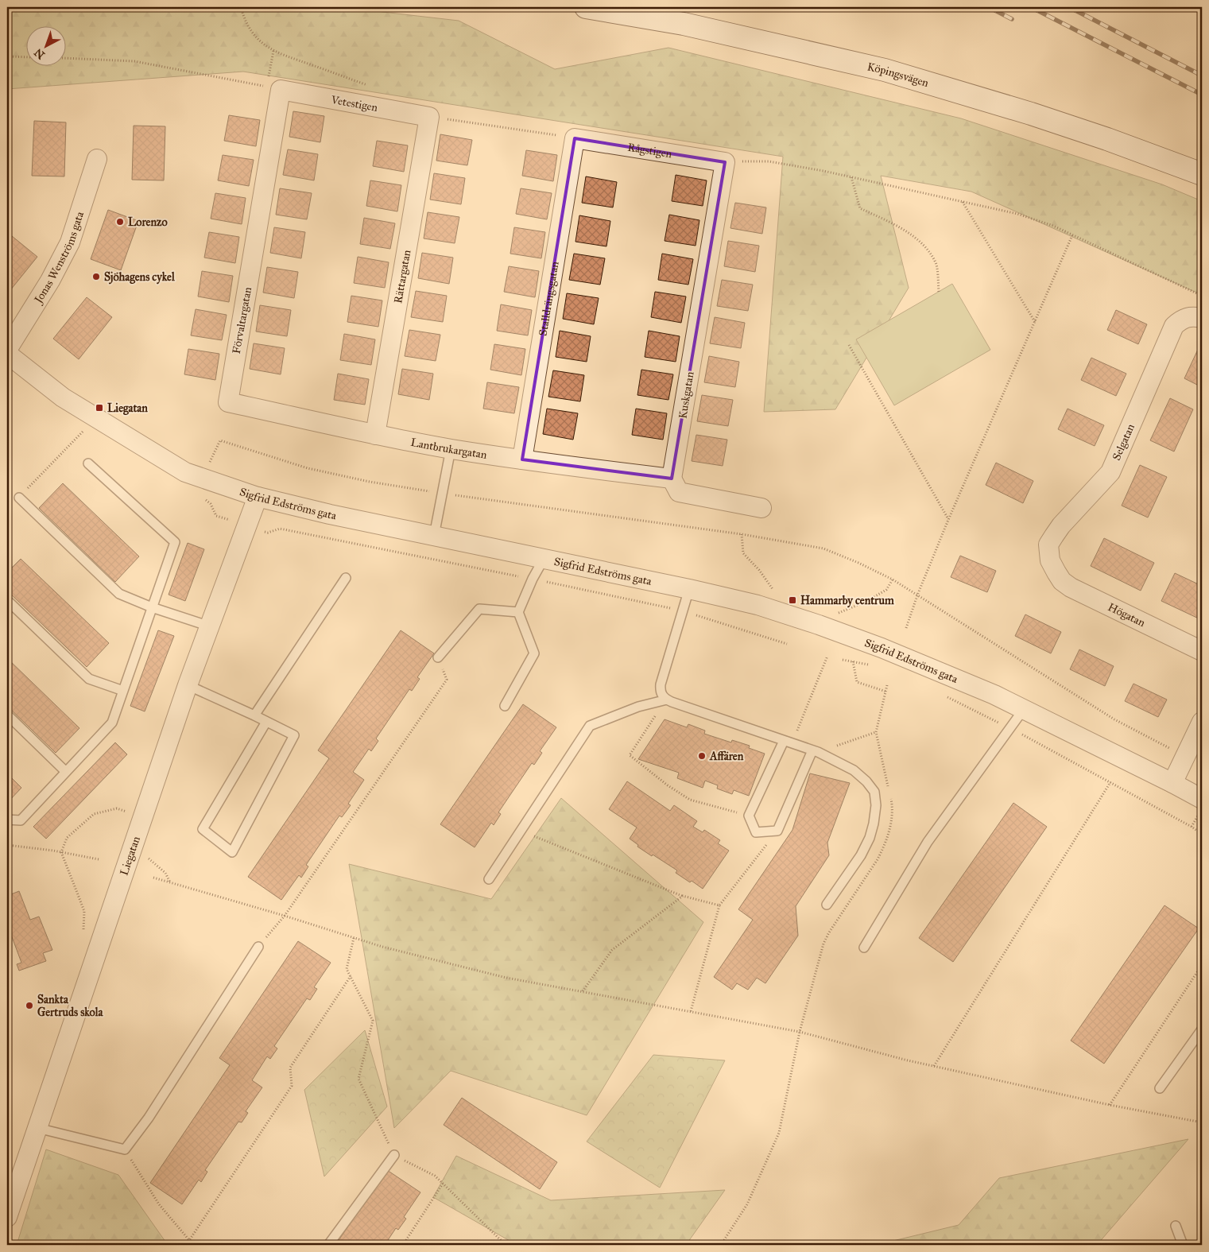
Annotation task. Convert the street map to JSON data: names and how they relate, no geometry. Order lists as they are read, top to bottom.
{
  "streets": {
    "main road": ["Köpingsvägen"],
    "street": [
      "Vetestigen",
      "Rågstigen",
      "Jonas Wenströms gata",
      "Rättargatan",
      "Stalldrängsgatan",
      "Förvaltargatan",
      "Kuskgatan",
      "Selgatan",
      "Lantbrukargatan",
      "Sigfrid Edströms gata",
      "Högatan",
      "Liegatan"
    ]
  },
  "crossings": [
    ["Vetestigen", "Rättargatan"],
    ["Vetestigen", "Förvaltargatan"],
    ["Rågstigen", "Stalldrängsgatan"],
    ["Rågstigen", "Kuskgatan"],
    ["Rättargatan", "Förvaltargatan"],
    ["Rättargatan", "Lantbrukargatan"],
    ["Stalldrängsgatan", "Lantbrukargatan"],
    ["Förvaltargatan", "Lantbrukargatan"],
    ["Selgatan", "Högatan"],
    ["Sigfrid Edströms gata", "Liegatan"]
  ],
  "places": {
    "other": [
      "Lorenzo",
      "Sjöhagens cykel",
      "Affären",
      "Sankta Gertruds skola"
    ],
    "transit": ["Liegatan", "Hammarby centrum"]
  },
  "north": "bottom left"
}
